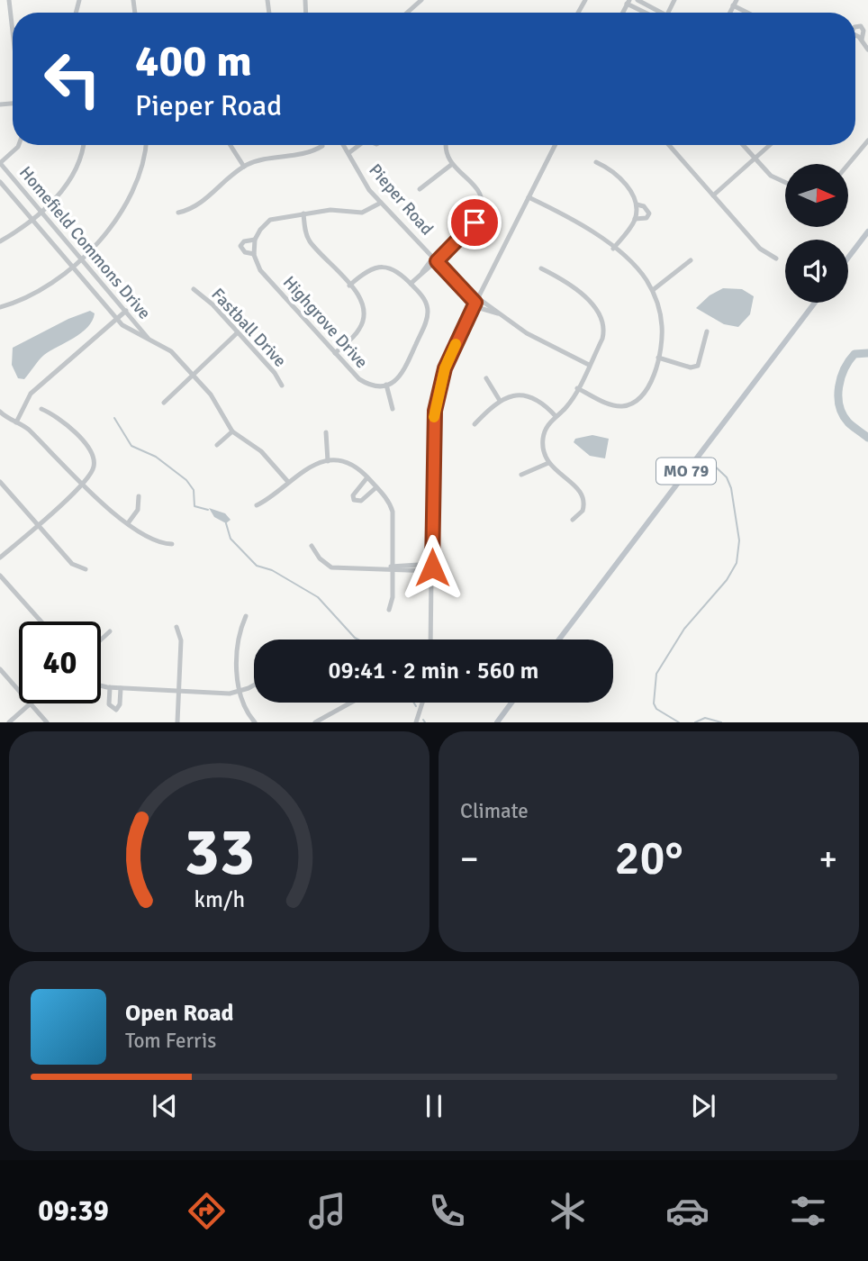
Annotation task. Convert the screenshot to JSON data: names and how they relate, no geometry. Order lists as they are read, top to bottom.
{
  "streets": {
    "main road": ["MO 79"],
    "street": [
      "Pieper Road",
      "Homefield Commons Drive",
      "Highgrove Drive",
      "Fastball Drive"
    ]
  },
  "north": "right",
  "page": {
    "turn": ["400 m", "Pieper Road"],
    "limit": "40",
    "trip": "09:41 · 2 min · 560 m",
    "tile": "Climate",
    "heat": ["−", "20°", "+"],
    "song": ["Open Road", "Tom Ferris"],
    "tabs": "09:39",
    "gauge": ["33", "km/h"]
  }
}
